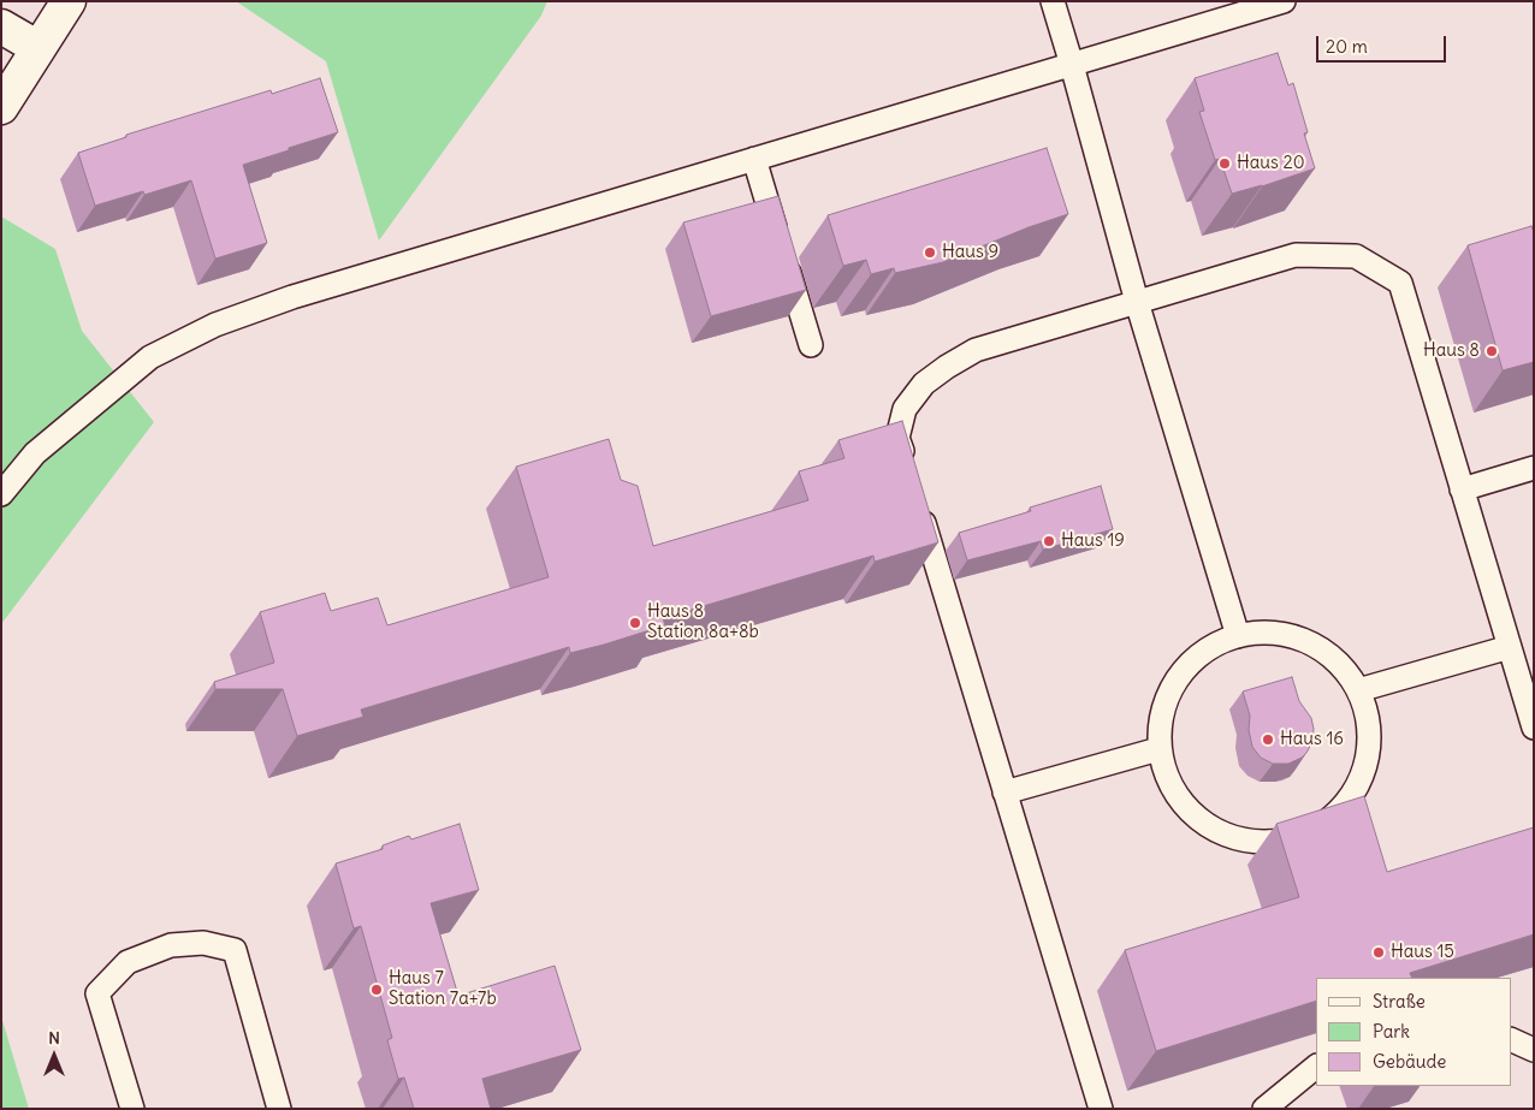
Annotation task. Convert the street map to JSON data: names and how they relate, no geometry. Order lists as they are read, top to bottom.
{
  "places": [
    "Haus 20",
    "Haus 9",
    "Haus 8",
    "Haus 19",
    "Haus 8 Station 8a+8b",
    "Haus 16",
    "Haus 15",
    "Haus 7 Station 7a+7b"
  ],
  "legend": ["Straße", "Park", "Gebäude"],
  "scale_bar": "20 m",
  "north": "top"
}
